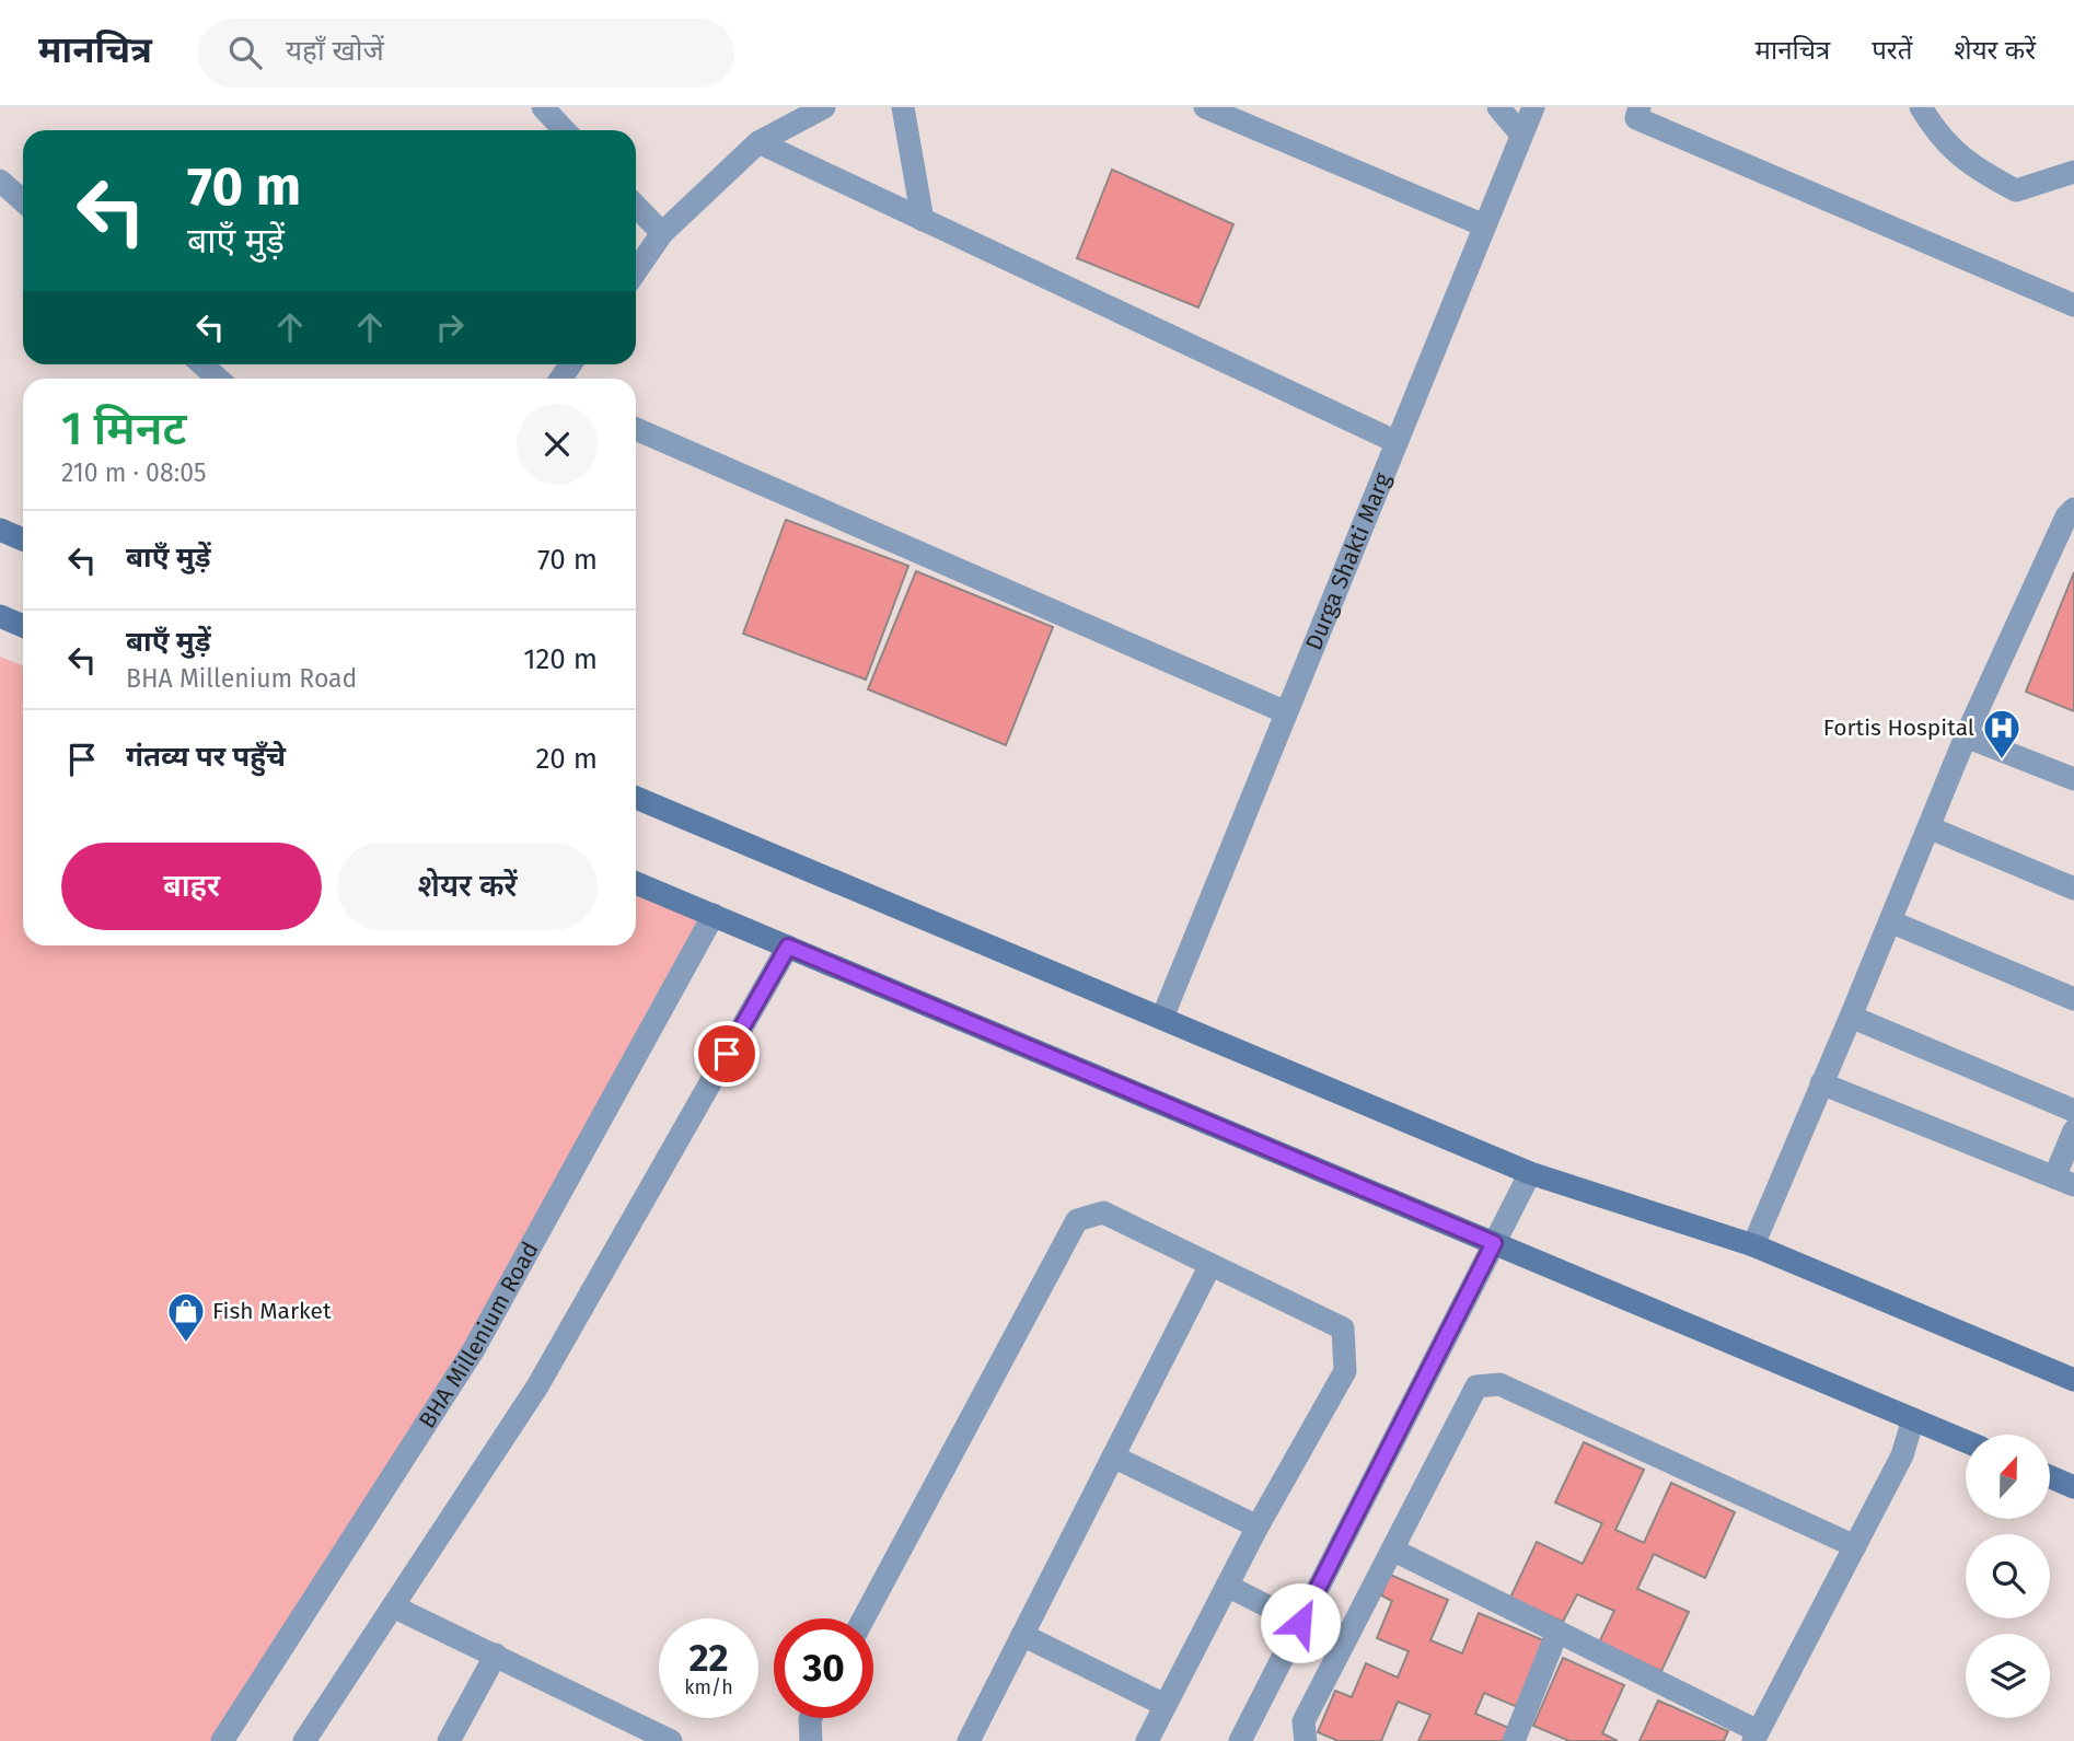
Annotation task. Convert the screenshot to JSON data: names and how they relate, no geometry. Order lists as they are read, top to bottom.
{
  "streets": {
    "street": ["Durga Shakti Marg", "BHA Millenium Road"]
  },
  "places": {
    "hospital": ["Fortis Hospital"],
    "shop": ["Fish Market"]
  },
  "north": "top",
  "page": {
    "header": "मानचित्र",
    "search": "यहाँ खोजें",
    "nav": ["मानचित्र", "परतें", "शेयर करें"],
    "turn": ["70 m", "बाएँ मुड़ें"],
    "heading": ["1 मिनट", "210 m · 08:05"],
    "list": [
      {
        "name": "बाएँ मुड़ें",
        "value": "70 m"
      },
      {
        "name": "बाएँ मुड़ें",
        "note": "BHA Millenium Road",
        "value": "120 m"
      },
      {
        "name": "गंतव्य पर पहुँचे",
        "value": "20 m"
      }
    ],
    "buttons": ["बाहर", "शेयर करें"],
    "speed": "22 km/h",
    "limit": "30"
  }
}
